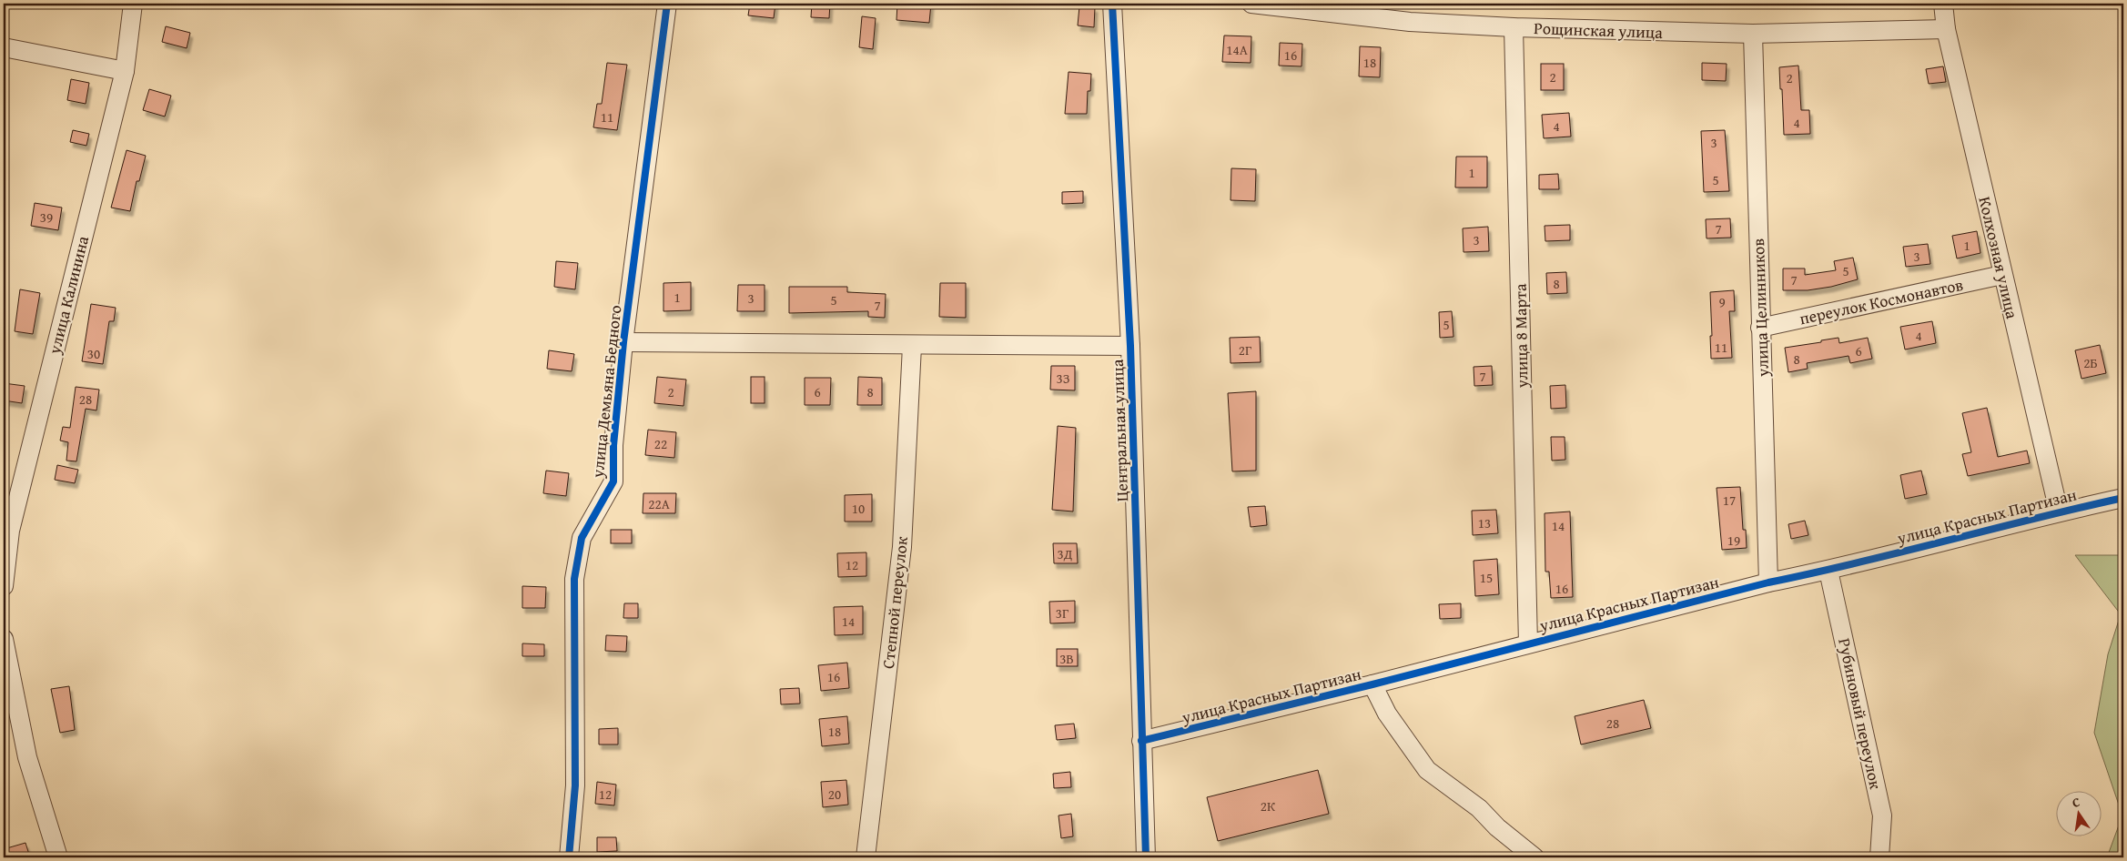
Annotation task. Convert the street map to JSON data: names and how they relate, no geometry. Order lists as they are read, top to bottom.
{
  "streets": {
    "street": [
      "Рощинская улица",
      "Колхозная улица",
      "улица Калинина",
      "переулок Космонавтов",
      "улица Целинников",
      "улица 8 Марта",
      "улица Демьяна Бедного",
      "Центральная улица",
      "улица Красных Партизан",
      "Степной переулок",
      "Рубиновый переулок"
    ]
  },
  "crossings": [
    ["Рощинская улица", "Колхозная улица"],
    ["Рощинская улица", "улица Целинников"],
    ["Рощинская улица", "улица 8 Марта"],
    ["Колхозная улица", "переулок Космонавтов"],
    ["Колхозная улица", "улица Красных Партизан"],
    ["переулок Космонавтов", "улица Целинников"],
    ["улица Целинников", "улица Красных Партизан"],
    ["улица 8 Марта", "улица Красных Партизан"],
    ["Центральная улица", "улица Красных Партизан"],
    ["улица Красных Партизан", "Рубиновый переулок"]
  ],
  "house_numbers": [
    "14А",
    "16",
    "18",
    "2",
    "2",
    "11",
    "4",
    "4",
    "3",
    "1",
    "5",
    "39",
    "7",
    "3",
    "1",
    "3",
    "5",
    "7",
    "8",
    "1",
    "3",
    "5",
    "9",
    "7",
    "5",
    "4",
    "11",
    "2Г",
    "6",
    "30",
    "8",
    "2Б",
    "7",
    "3З",
    "2",
    "6",
    "8",
    "28",
    "22",
    "17",
    "22А",
    "10",
    "13",
    "14",
    "19",
    "3Д",
    "12",
    "15",
    "16",
    "3Г",
    "14",
    "3В",
    "16",
    "28",
    "18",
    "12",
    "20",
    "2К"
  ],
  "north": "top"
}
